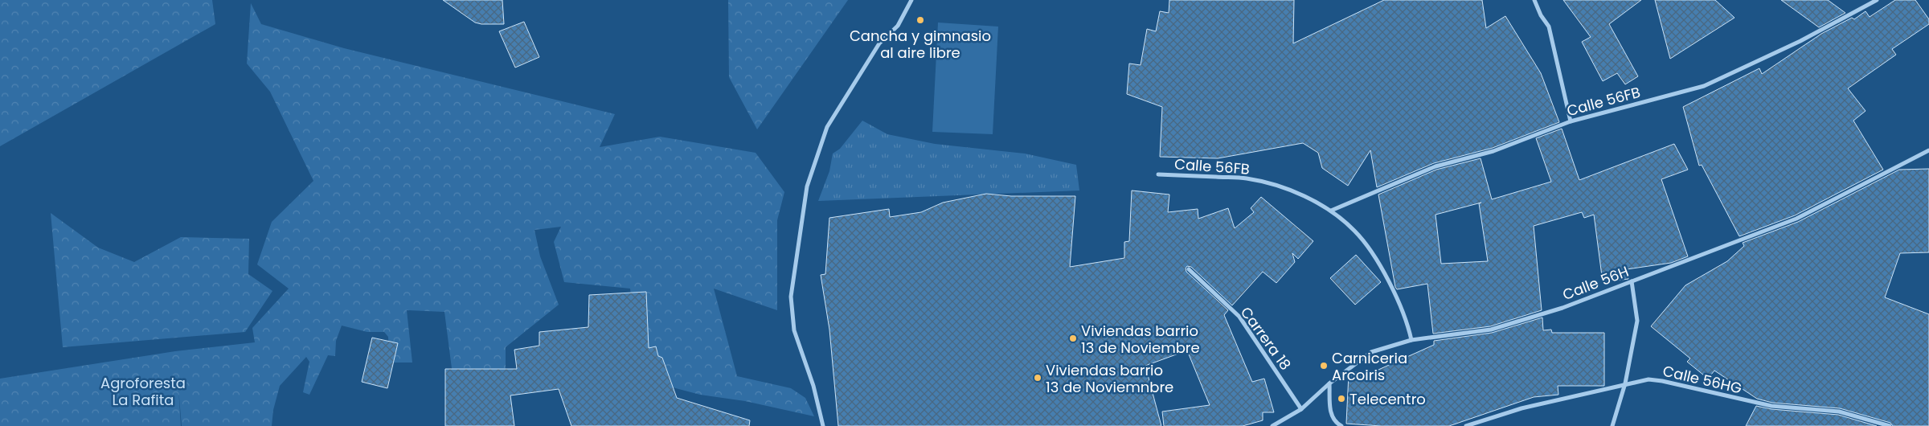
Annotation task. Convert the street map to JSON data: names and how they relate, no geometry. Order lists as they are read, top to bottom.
{
  "streets": {
    "street": [
      "Calle 56FB",
      "Calle 56H",
      "Carrera 18",
      "Calle 56HG"
    ]
  },
  "crossings": [
    ["Calle 56FB", "Calle 56H"],
    ["Calle 56H", "Carrera 18"]
  ],
  "parks": ["Agroforesta La Rafita"],
  "places": [
    "Cancha y gimnasio al aire libre",
    "Viviendas barrio 13 de Noviembre",
    "Carniceria Arcoiris",
    "Viviendas barrio 13 de Noviemnbre",
    "Telecentro"
  ]
}
